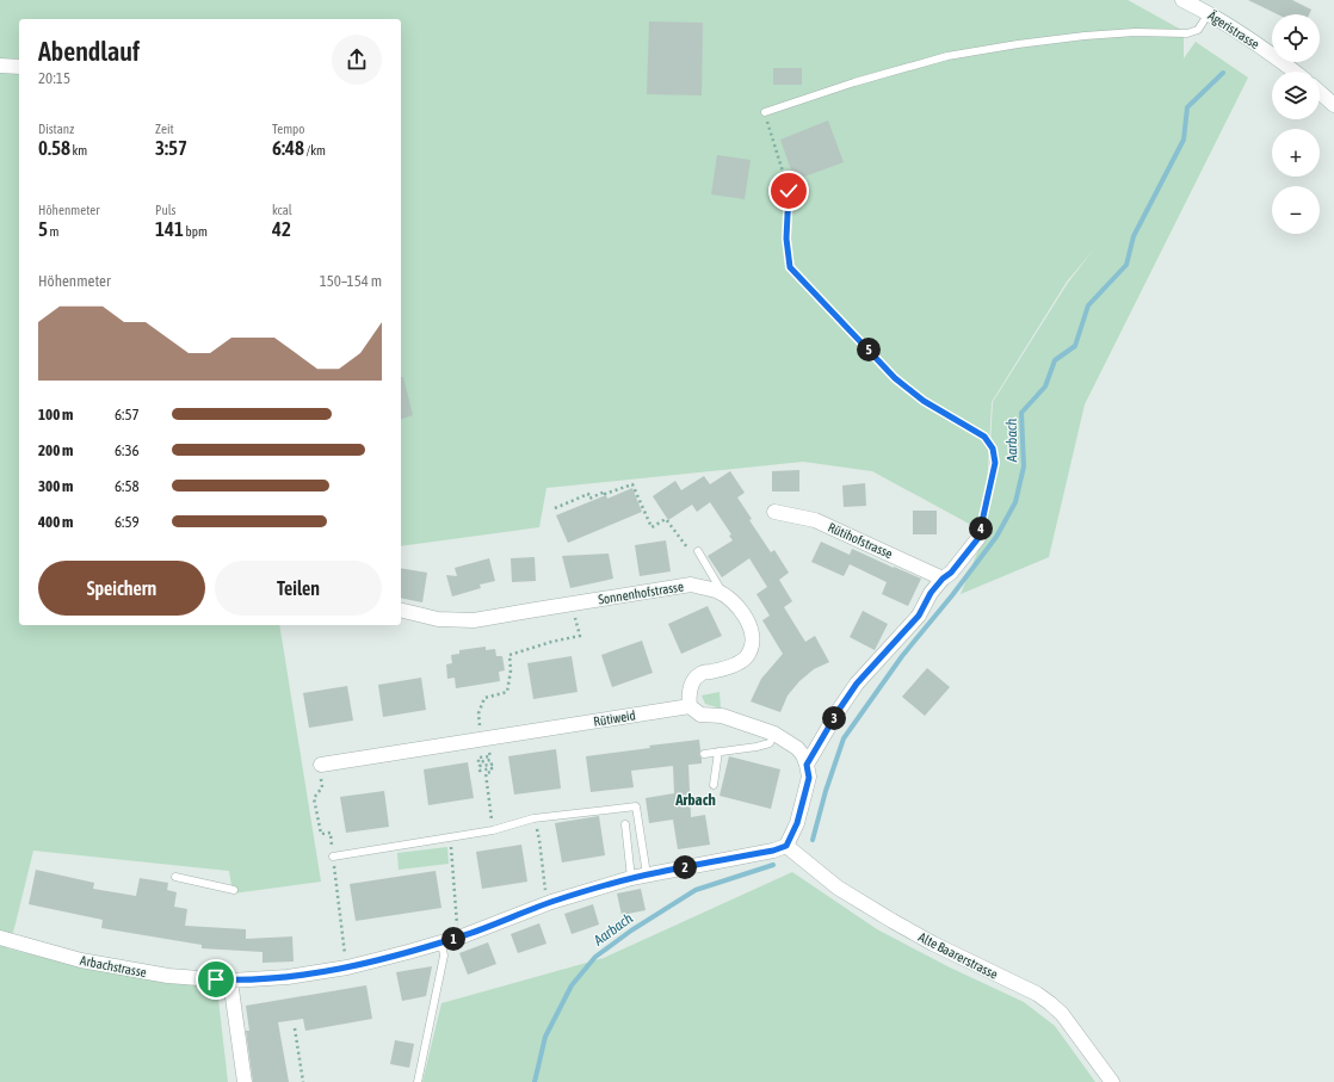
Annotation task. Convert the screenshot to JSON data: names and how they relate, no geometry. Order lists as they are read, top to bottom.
{
  "streets": {
    "street": [
      "Ägeristrasse",
      "Rütihofstrasse",
      "Sonnenhofstrasse",
      "Rütiweid",
      "Alte Baarerstrasse",
      "Arbachstrasse"
    ]
  },
  "crossings": [
    ["Sonnenhofstrasse", "Rütiweid"],
    ["Alte Baarerstrasse", "Arbachstrasse"]
  ],
  "districts": ["Arbach"],
  "water": ["Aarbach"],
  "page": {
    "map_buttons": ["+", "−"],
    "heading": ["Abendlauf", "20:15"],
    "stats": [
      ["Distanz", "0.58 km"],
      ["Zeit", "3:57"],
      ["Tempo", "6:48 /km"],
      ["Höhenmeter", "5 m"],
      ["Puls", "141 bpm"],
      ["kcal", "42"]
    ],
    "chart": ["Höhenmeter", "150–154 m"],
    "pins": [
      "5",
      "4",
      "3",
      "2",
      "1"
    ],
    "list": [
      {
        "name": "100 m",
        "note": "6:57"
      },
      {
        "name": "200 m",
        "note": "6:36"
      },
      {
        "name": "300 m",
        "note": "6:58"
      },
      {
        "name": "400 m",
        "note": "6:59"
      }
    ],
    "buttons": ["Speichern", "Teilen"]
  }
}
